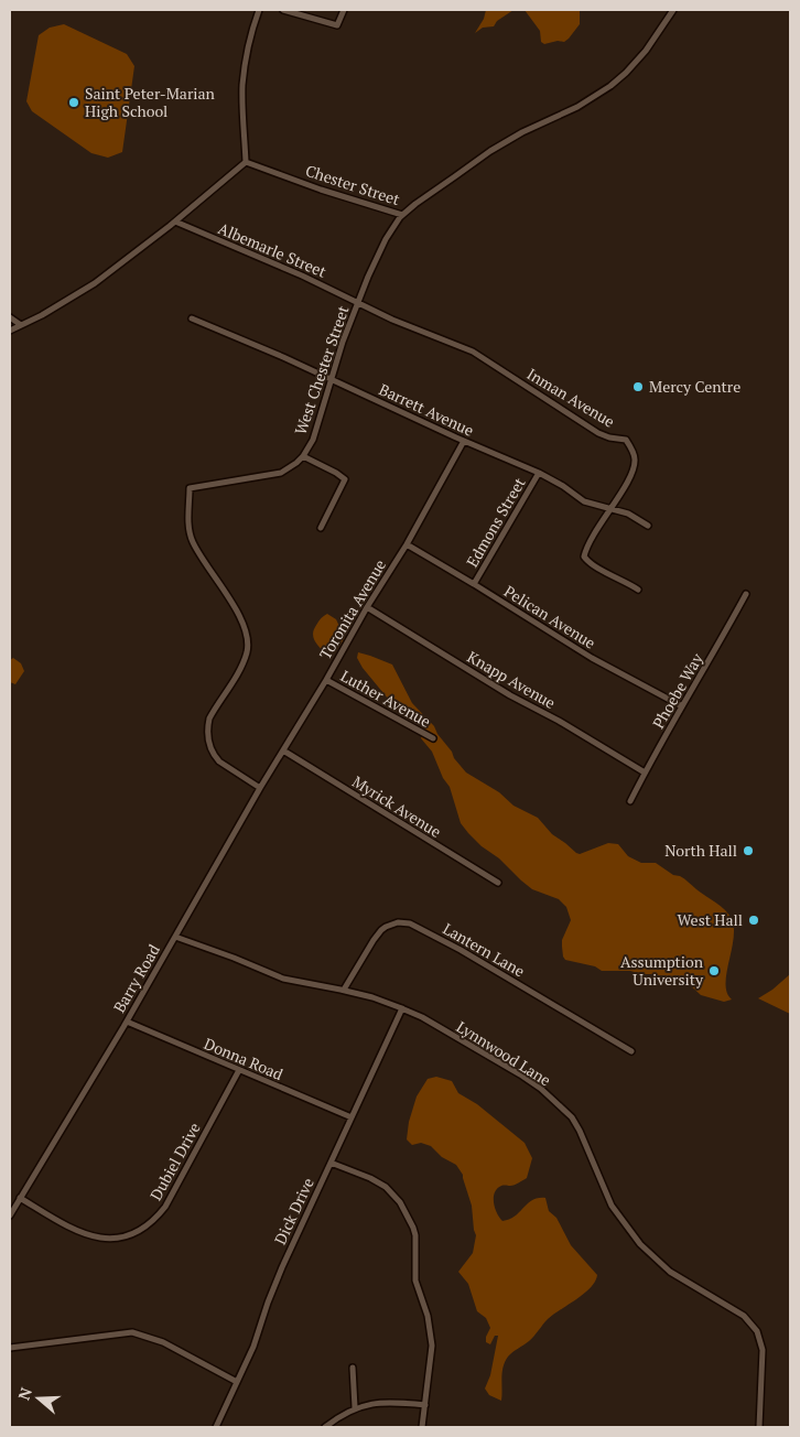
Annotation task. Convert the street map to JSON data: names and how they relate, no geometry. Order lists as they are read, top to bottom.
{
  "streets": {
    "street": [
      "Chester Street",
      "Albemarle Street",
      "West Chester Street",
      "Inman Avenue",
      "Barrett Avenue",
      "Edmons Street",
      "Toronita Avenue",
      "Pelican Avenue",
      "Knapp Avenue",
      "Phoebe Way",
      "Luther Avenue",
      "Myrick Avenue",
      "Lantern Lane",
      "Barry Road",
      "Lynnwood Lane",
      "Donna Road",
      "Dubiel Drive",
      "Dick Drive"
    ]
  },
  "crossings": [
    ["Chester Street", "West Chester Street"],
    ["Albemarle Street", "West Chester Street"],
    ["Albemarle Street", "Inman Avenue"],
    ["West Chester Street", "Inman Avenue"],
    ["West Chester Street", "Barrett Avenue"],
    ["West Chester Street", "Toronita Avenue"],
    ["West Chester Street", "Barry Road"],
    ["Inman Avenue", "Barrett Avenue"],
    ["Barrett Avenue", "Edmons Street"],
    ["Barrett Avenue", "Toronita Avenue"],
    ["Edmons Street", "Pelican Avenue"],
    ["Toronita Avenue", "Pelican Avenue"],
    ["Toronita Avenue", "Knapp Avenue"],
    ["Toronita Avenue", "Luther Avenue"],
    ["Toronita Avenue", "Myrick Avenue"],
    ["Toronita Avenue", "Barry Road"],
    ["Pelican Avenue", "Phoebe Way"],
    ["Knapp Avenue", "Phoebe Way"],
    ["Lantern Lane", "Lynnwood Lane"],
    ["Barry Road", "Lynnwood Lane"],
    ["Barry Road", "Donna Road"],
    ["Barry Road", "Dubiel Drive"],
    ["Lynnwood Lane", "Dick Drive"],
    ["Donna Road", "Dubiel Drive"],
    ["Donna Road", "Dick Drive"]
  ],
  "places": [
    "Saint Peter-Marian High School",
    "Mercy Centre",
    "North Hall",
    "West Hall",
    "Assumption University"
  ],
  "north": "left"
}
